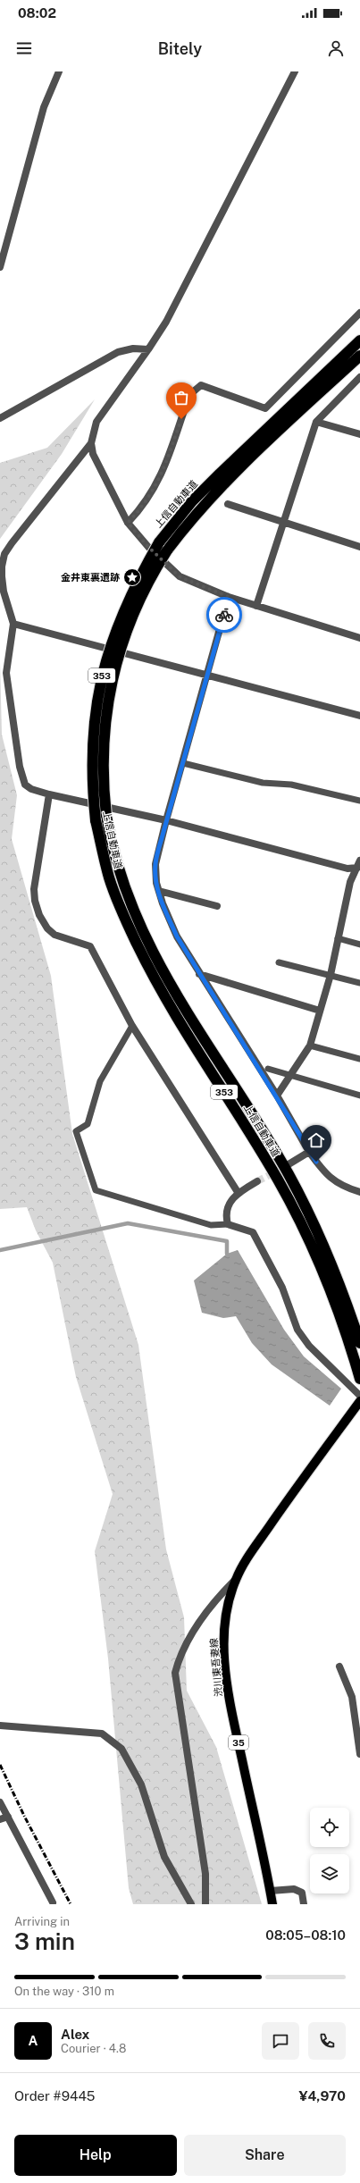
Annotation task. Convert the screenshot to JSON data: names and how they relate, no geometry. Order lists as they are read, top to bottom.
{
  "streets": {
    "highway": ["上信自動車道", "353"],
    "main road": ["渋川東吾妻線", "35"]
  },
  "places": {
    "place": ["金井東裏遺跡"]
  },
  "page": {
    "status": "08:02",
    "header": "Bitely",
    "heading": ["3 min", "Arriving in", "08:05–08:10"],
    "panel": [
      "Alex",
      "Courier · 4.8",
      "Order #9445",
      "¥4,970"
    ],
    "bar": "On the way · 310 m",
    "round": "A",
    "buttons": ["Help", "Share"]
  }
}
